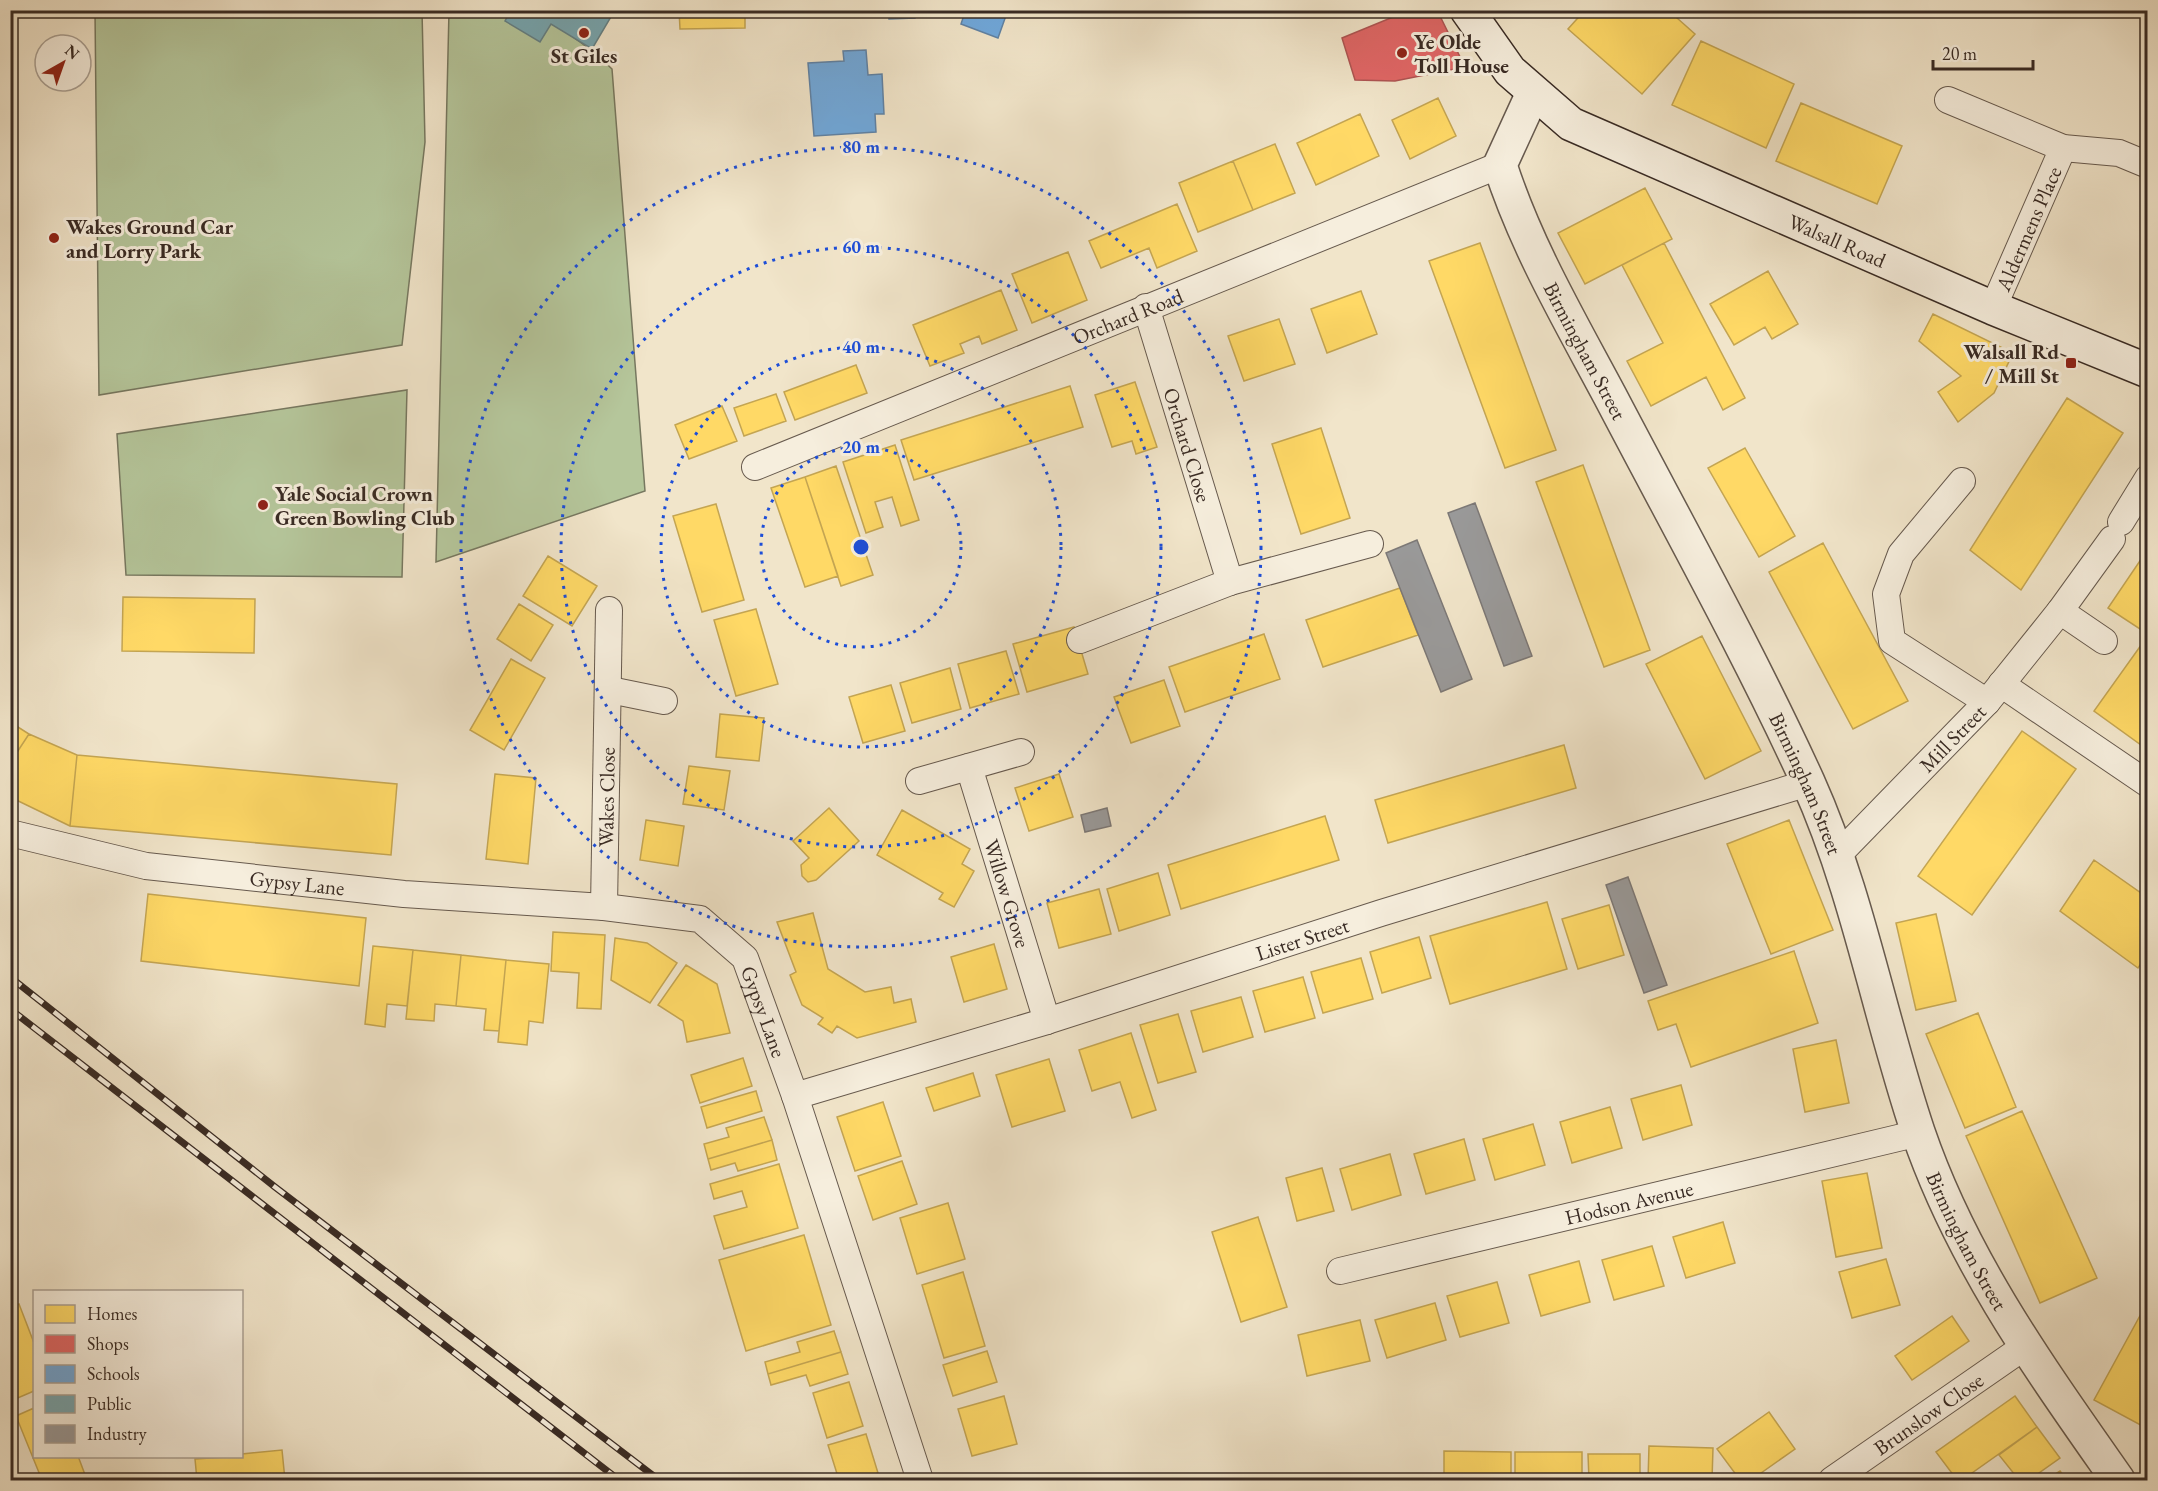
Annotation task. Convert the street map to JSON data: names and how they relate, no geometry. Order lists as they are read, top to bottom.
{
  "streets": {
    "street": [
      "Aldermens Place",
      "Walsall Road",
      "Orchard Road",
      "Birmingham Street",
      "Orchard Close",
      "Mill Street",
      "Wakes Close",
      "Gypsy Lane",
      "Willow Grove",
      "Lister Street",
      "Hodson Avenue",
      "Brunslow Close"
    ]
  },
  "crossings": [
    ["Aldermens Place", "Walsall Road"],
    ["Orchard Road", "Birmingham Street"],
    ["Orchard Road", "Orchard Close"],
    ["Birmingham Street", "Mill Street"],
    ["Birmingham Street", "Lister Street"],
    ["Birmingham Street", "Hodson Avenue"],
    ["Birmingham Street", "Brunslow Close"],
    ["Wakes Close", "Gypsy Lane"],
    ["Gypsy Lane", "Lister Street"],
    ["Willow Grove", "Lister Street"]
  ],
  "places": {
    "other": [
      "St Giles",
      "Ye Olde Toll House",
      "Wakes Ground Car and Lorry Park",
      "Yale Social Crown Green Bowling Club"
    ],
    "transit": ["Walsall Rd / Mill St"]
  },
  "legend": [
    "Homes",
    "Shops",
    "Schools",
    "Public",
    "Industry"
  ],
  "scale_bar": "20 m",
  "north": "top right",
  "rings": [
    "80 m",
    "60 m",
    "40 m",
    "20 m"
  ]
}
